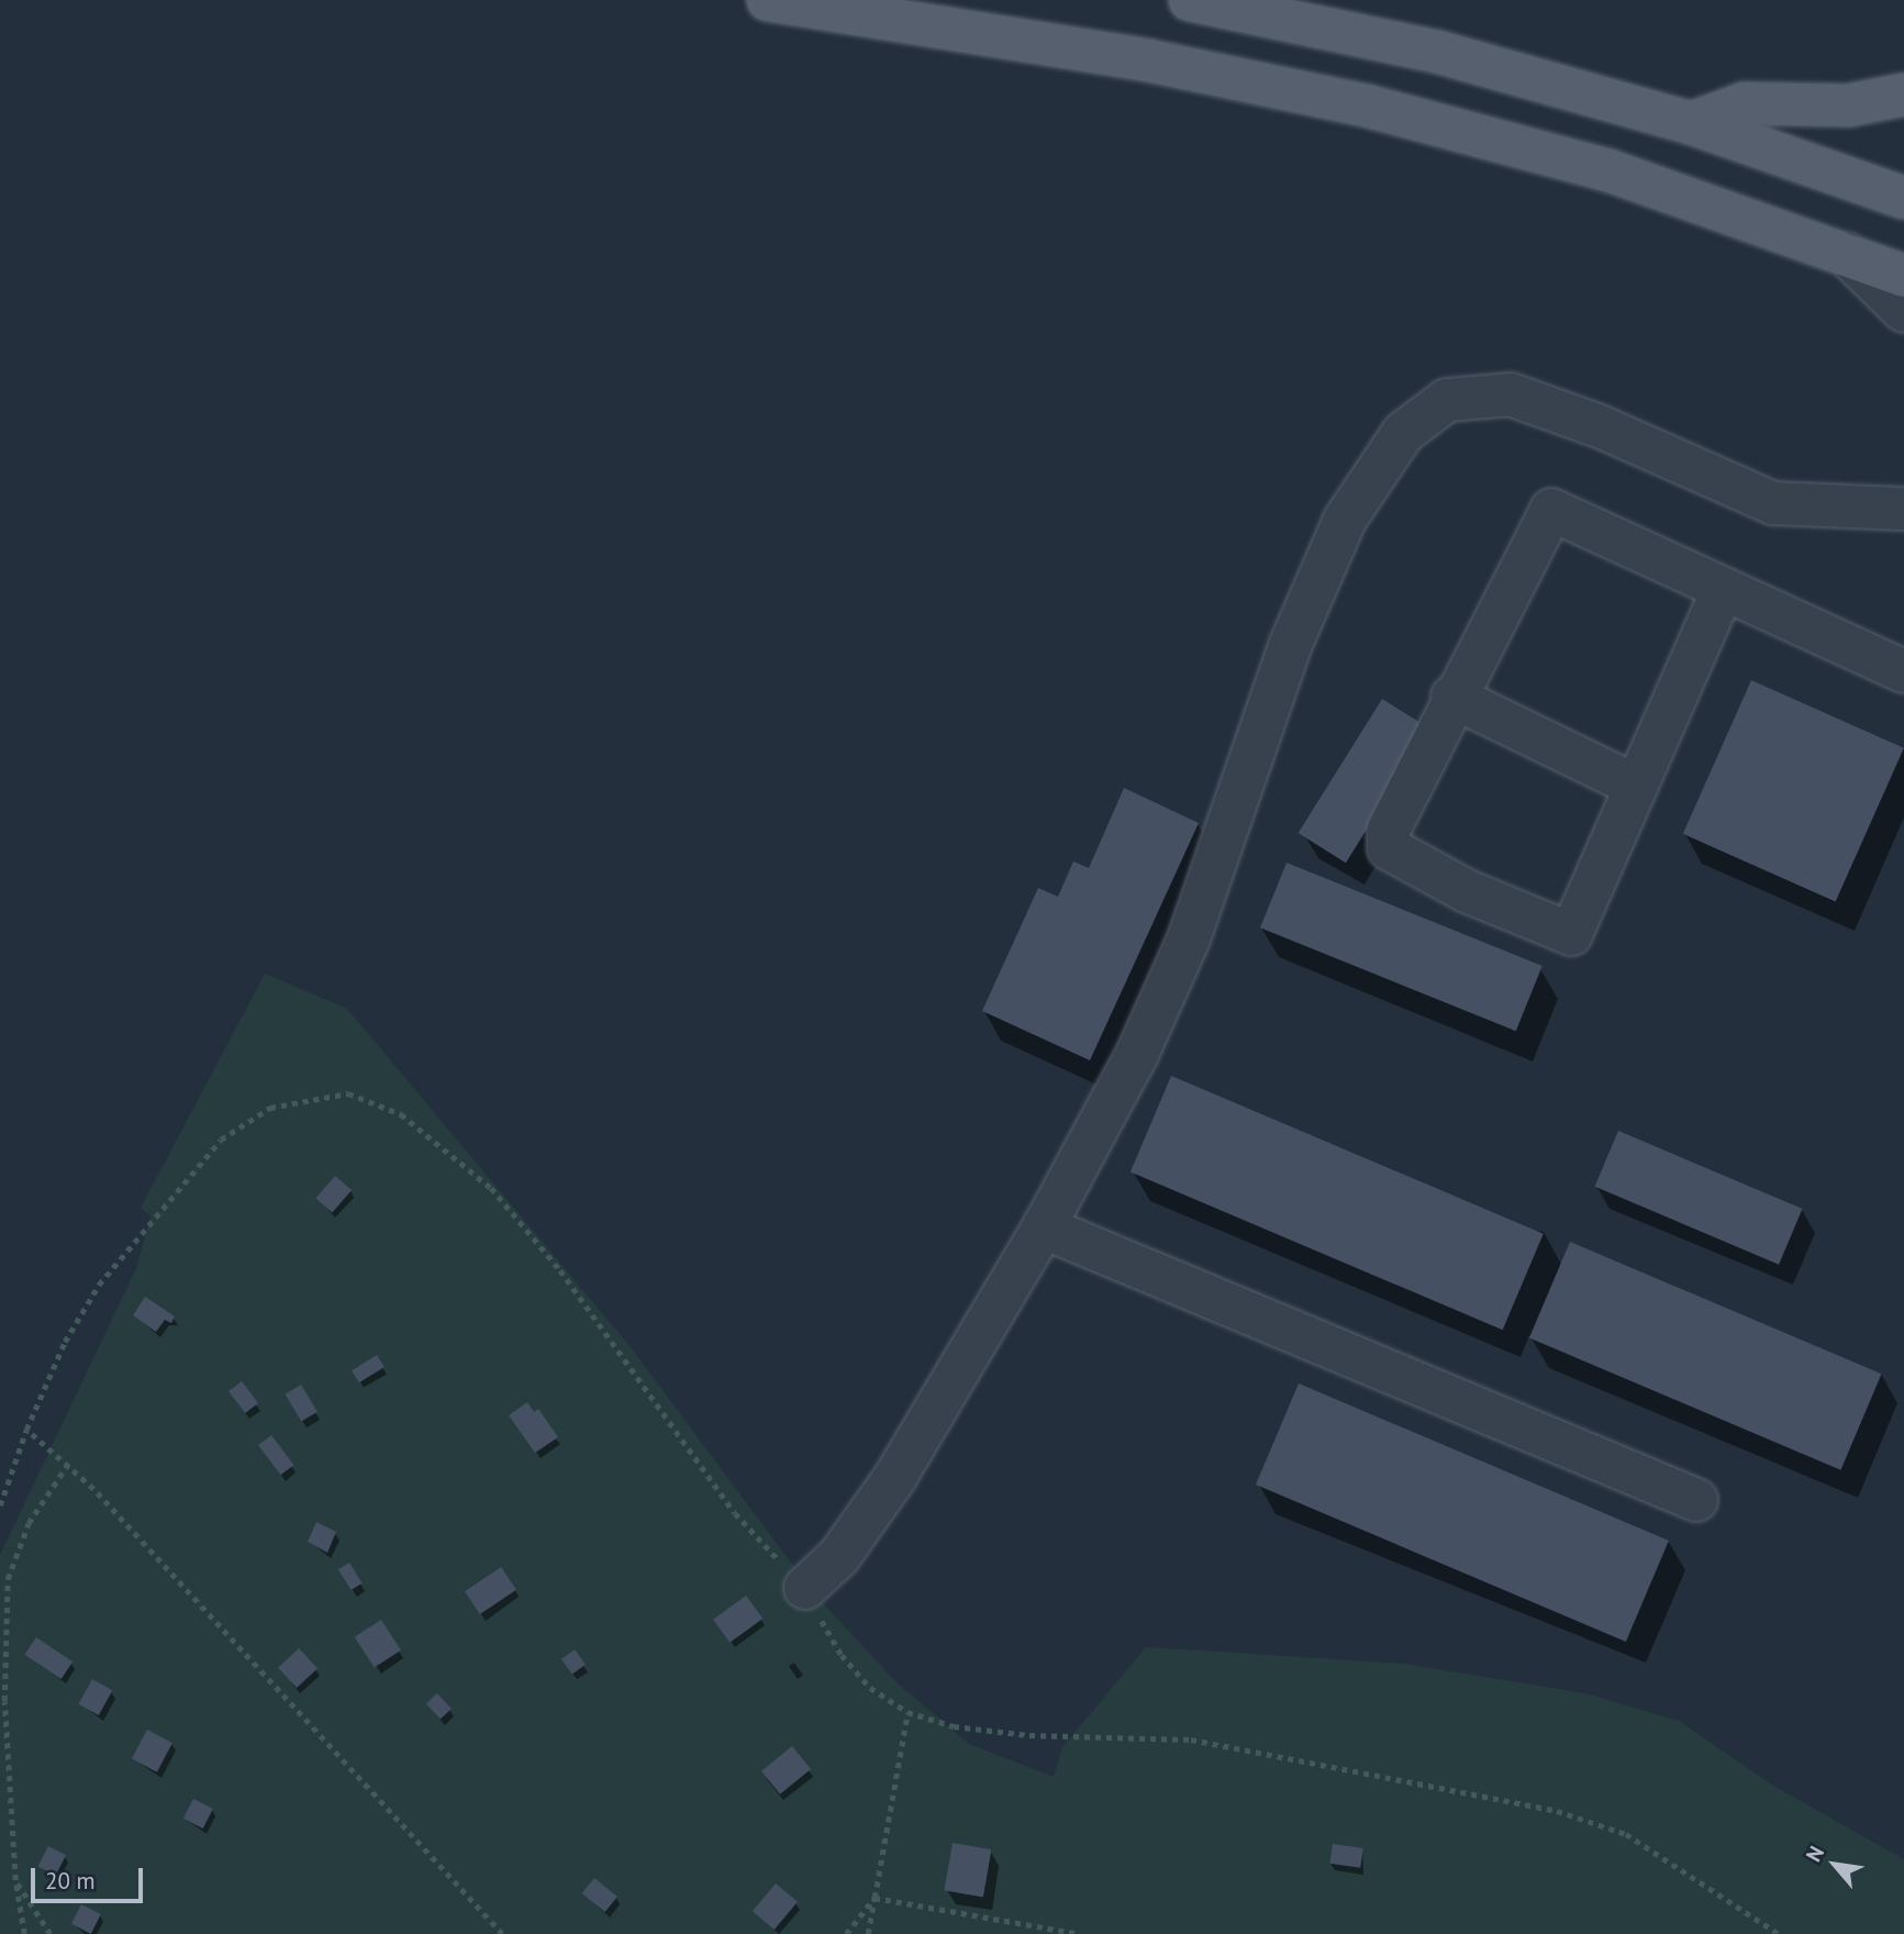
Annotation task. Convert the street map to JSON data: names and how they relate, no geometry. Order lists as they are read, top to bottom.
{
  "scale_bar": "20 m",
  "north": "top left"
}
